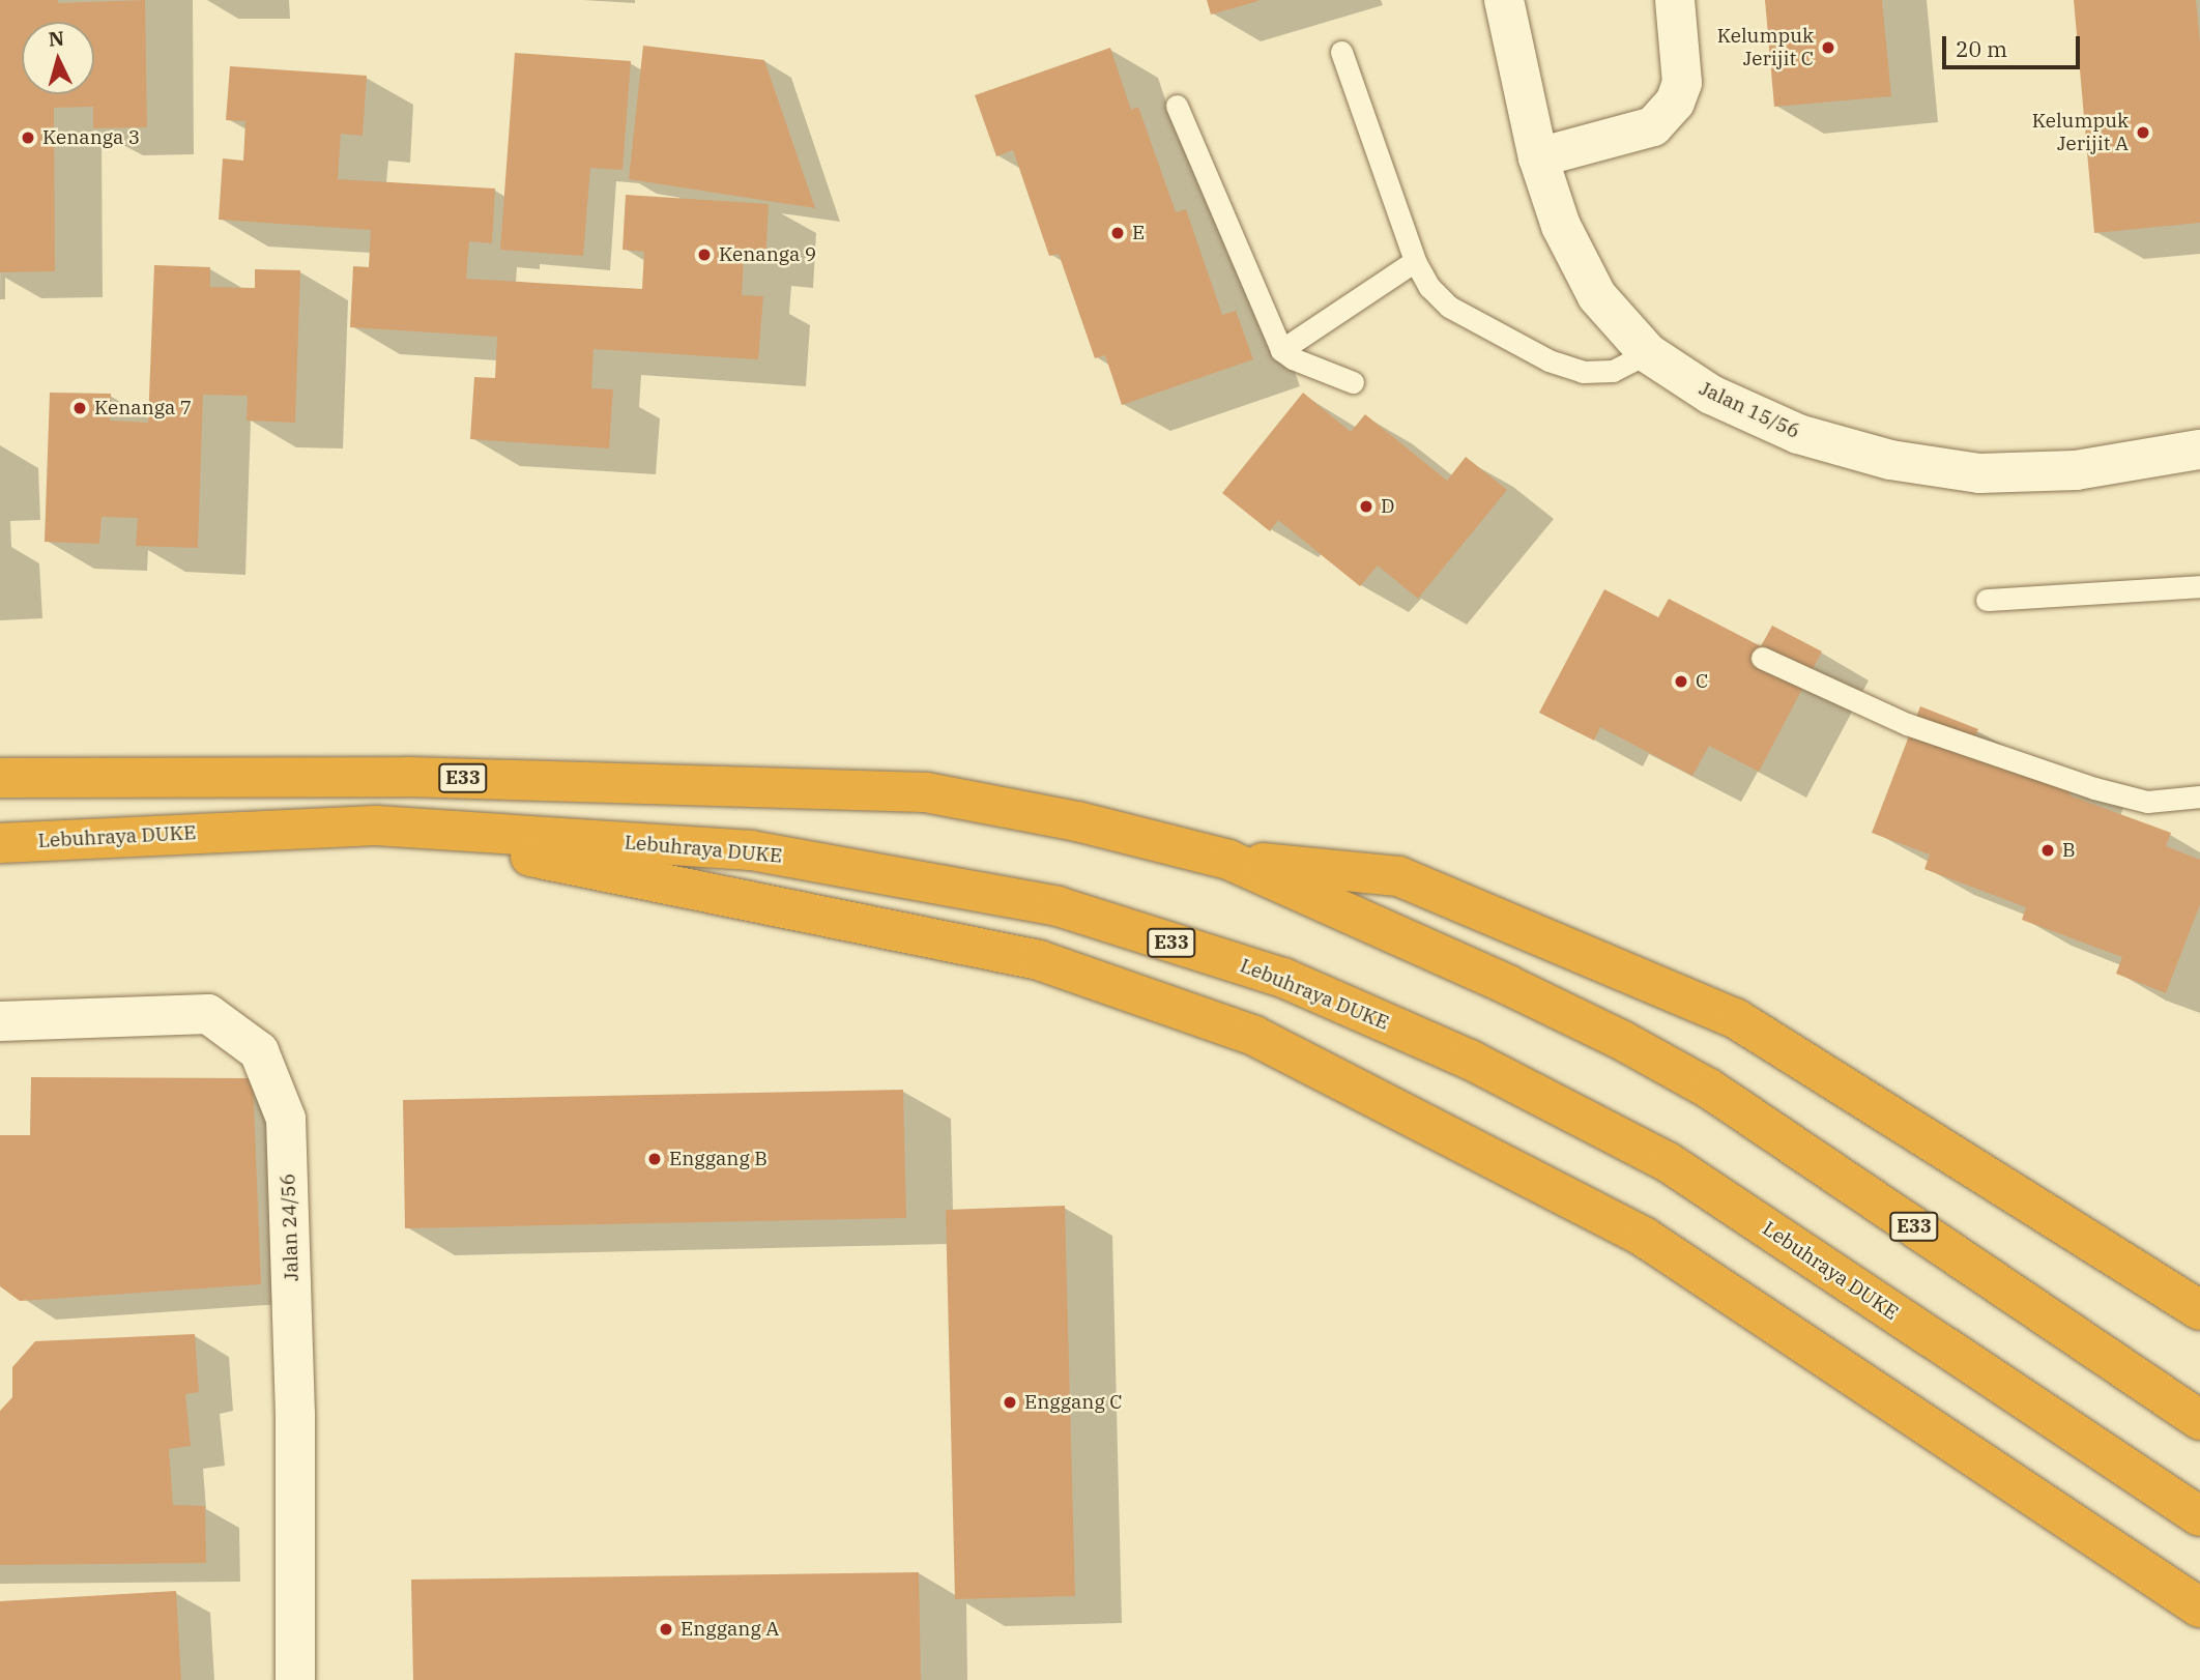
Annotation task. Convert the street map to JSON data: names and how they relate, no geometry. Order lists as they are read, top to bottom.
{
  "streets": {
    "highway": ["E33", "Lebuhraya DUKE"],
    "street": ["Jalan 15/56", "Jalan 24/56"]
  },
  "places": [
    "Kelumpuk Jerijit C",
    "Kelumpuk Jerijit A",
    "Kenanga 3",
    "E",
    "Kenanga 9",
    "Kenanga 7",
    "D",
    "C",
    "B",
    "Enggang B",
    "Enggang C",
    "Enggang A"
  ],
  "scale_bar": "20 m",
  "north": "top"
}
